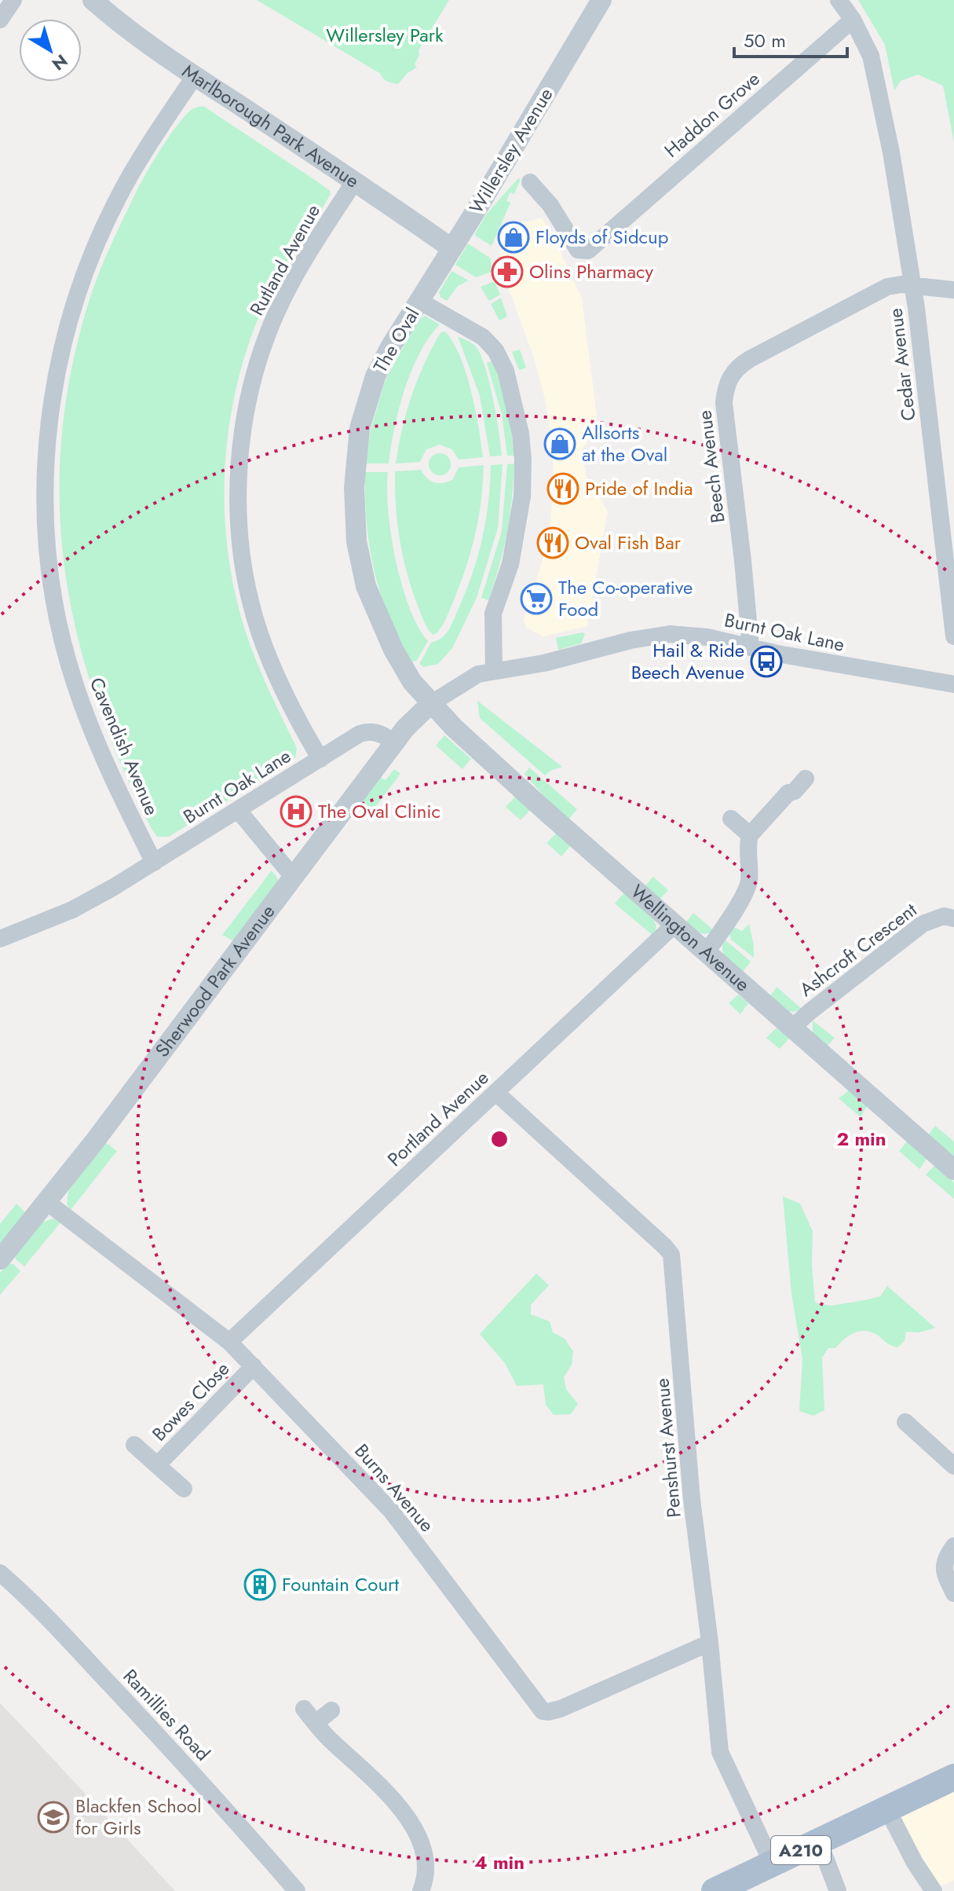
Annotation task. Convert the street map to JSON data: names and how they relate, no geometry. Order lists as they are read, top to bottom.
{
  "streets": {
    "main road": ["A210"],
    "street": [
      "Haddon Grove",
      "Marlborough Park Avenue",
      "Willersley Avenue",
      "Rutland Avenue",
      "The Oval",
      "Cedar Avenue",
      "Beech Avenue",
      "Burnt Oak Lane",
      "Cavendish Avenue",
      "Wellington Avenue",
      "Ashcroft Crescent",
      "Sherwood Park Avenue",
      "Portland Avenue",
      "Bowes Close",
      "Penshurst Avenue",
      "Burns Avenue",
      "Ramillies Road"
    ]
  },
  "crossings": [
    ["Haddon Grove", "Cedar Avenue"],
    ["Marlborough Park Avenue", "Willersley Avenue"],
    ["Marlborough Park Avenue", "Rutland Avenue"],
    ["Marlborough Park Avenue", "Cavendish Avenue"],
    ["Willersley Avenue", "The Oval"],
    ["Rutland Avenue", "Burnt Oak Lane"],
    ["The Oval", "Burnt Oak Lane"],
    ["The Oval", "Wellington Avenue"],
    ["The Oval", "Sherwood Park Avenue"],
    ["Cedar Avenue", "Beech Avenue"],
    ["Beech Avenue", "Burnt Oak Lane"],
    ["Burnt Oak Lane", "Cavendish Avenue"],
    ["Burnt Oak Lane", "Wellington Avenue"],
    ["Burnt Oak Lane", "Sherwood Park Avenue"],
    ["Wellington Avenue", "Ashcroft Crescent"],
    ["Wellington Avenue", "Sherwood Park Avenue"],
    ["Wellington Avenue", "Portland Avenue"],
    ["Sherwood Park Avenue", "Burns Avenue"],
    ["Portland Avenue", "Penshurst Avenue"],
    ["Portland Avenue", "Burns Avenue"],
    ["Bowes Close", "Burns Avenue"],
    ["Penshurst Avenue", "Burns Avenue"],
    ["Penshurst Avenue", "A210"]
  ],
  "parks": ["Willersley Park"],
  "places": {
    "shop": ["Floyds of Sidcup", "Allsorts at the Oval"],
    "pharmacy": ["Olins Pharmacy"],
    "restaurant": ["Pride of India", "Oval Fish Bar"],
    "supermarket": ["The Co-operative Food"],
    "bus stop": ["Hail & Ride Beech Avenue"],
    "hospital": ["The Oval Clinic"],
    "building": ["Fountain Court"],
    "school or university": ["Blackfen School for Girls"]
  },
  "scale_bar": "50 m",
  "north": "bottom right",
  "rings": ["2 min", "4 min"]
}
